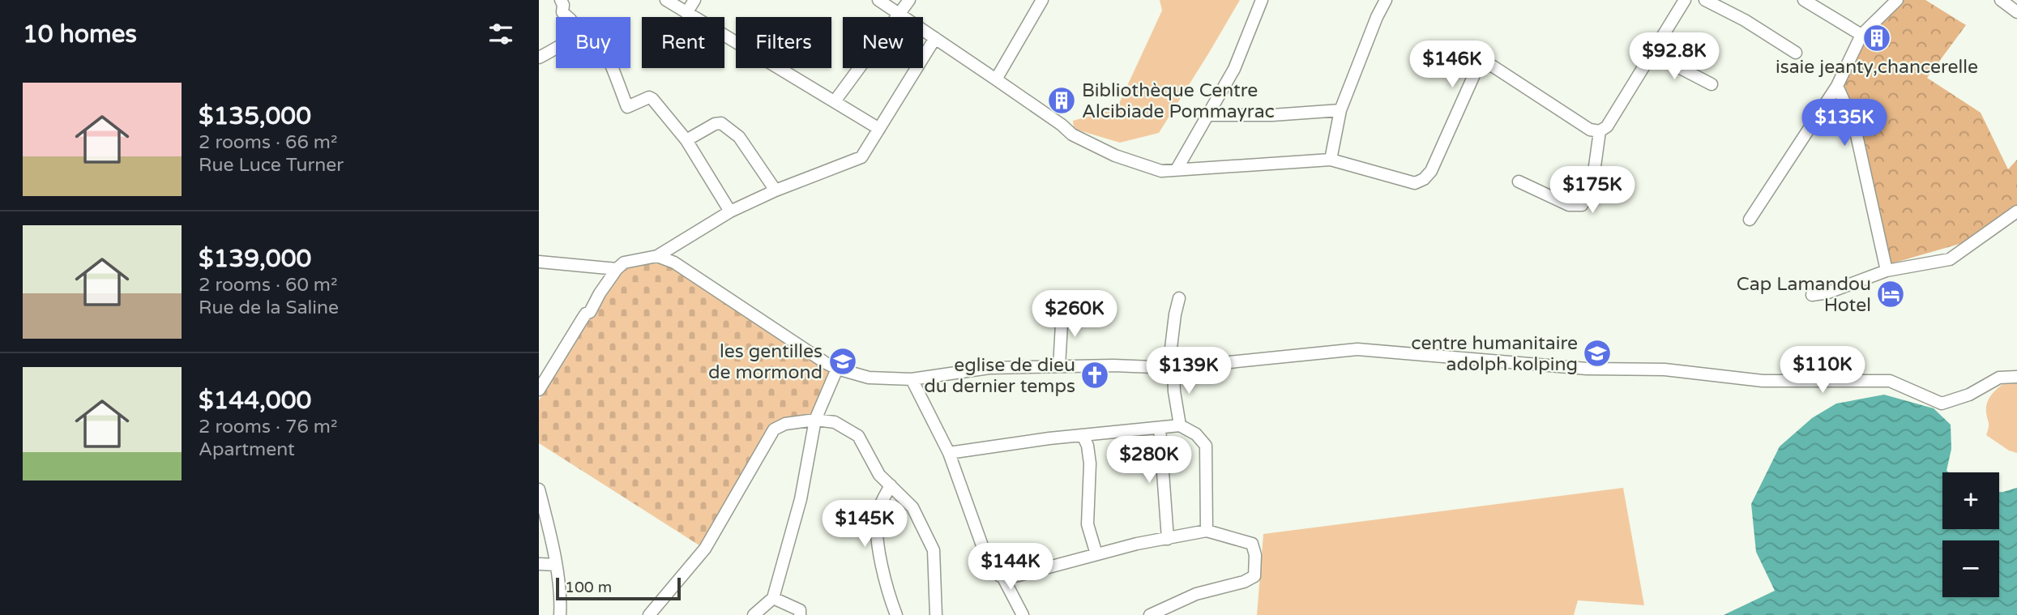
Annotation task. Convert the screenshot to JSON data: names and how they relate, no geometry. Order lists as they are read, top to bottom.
{
  "places": {
    "building": ["isaie jeanty,chancerelle", "Bibliothèque Centre Alcibiade Pommayrac"],
    "hotel": ["Cap Lamandou Hotel"],
    "school or university": ["centre humanitaire adolph kolping", "les gentilles de mormond"],
    "church": ["eglise de dieu du dernier temps"]
  },
  "scale_bar": "100 m",
  "page": {
    "heading": "10 homes",
    "chip": [
      "Buy",
      "Rent",
      "Filters",
      "New"
    ],
    "price": [
      "$92.8K",
      "$146K",
      "$135K",
      "$175K",
      "$260K",
      "$110K",
      "$139K",
      "$280K",
      "$145K",
      "$144K"
    ],
    "list": [
      {
        "name": "$135,000",
        "note": "2 rooms · 66 m² · Rue Luce Turner"
      },
      {
        "name": "$139,000",
        "note": "2 rooms · 60 m² · Rue de la Saline"
      },
      {
        "name": "$144,000",
        "note": "2 rooms · 76 m² · Apartment"
      }
    ],
    "map_buttons": ["+", "−"],
    "scale": "100 m"
  }
}
